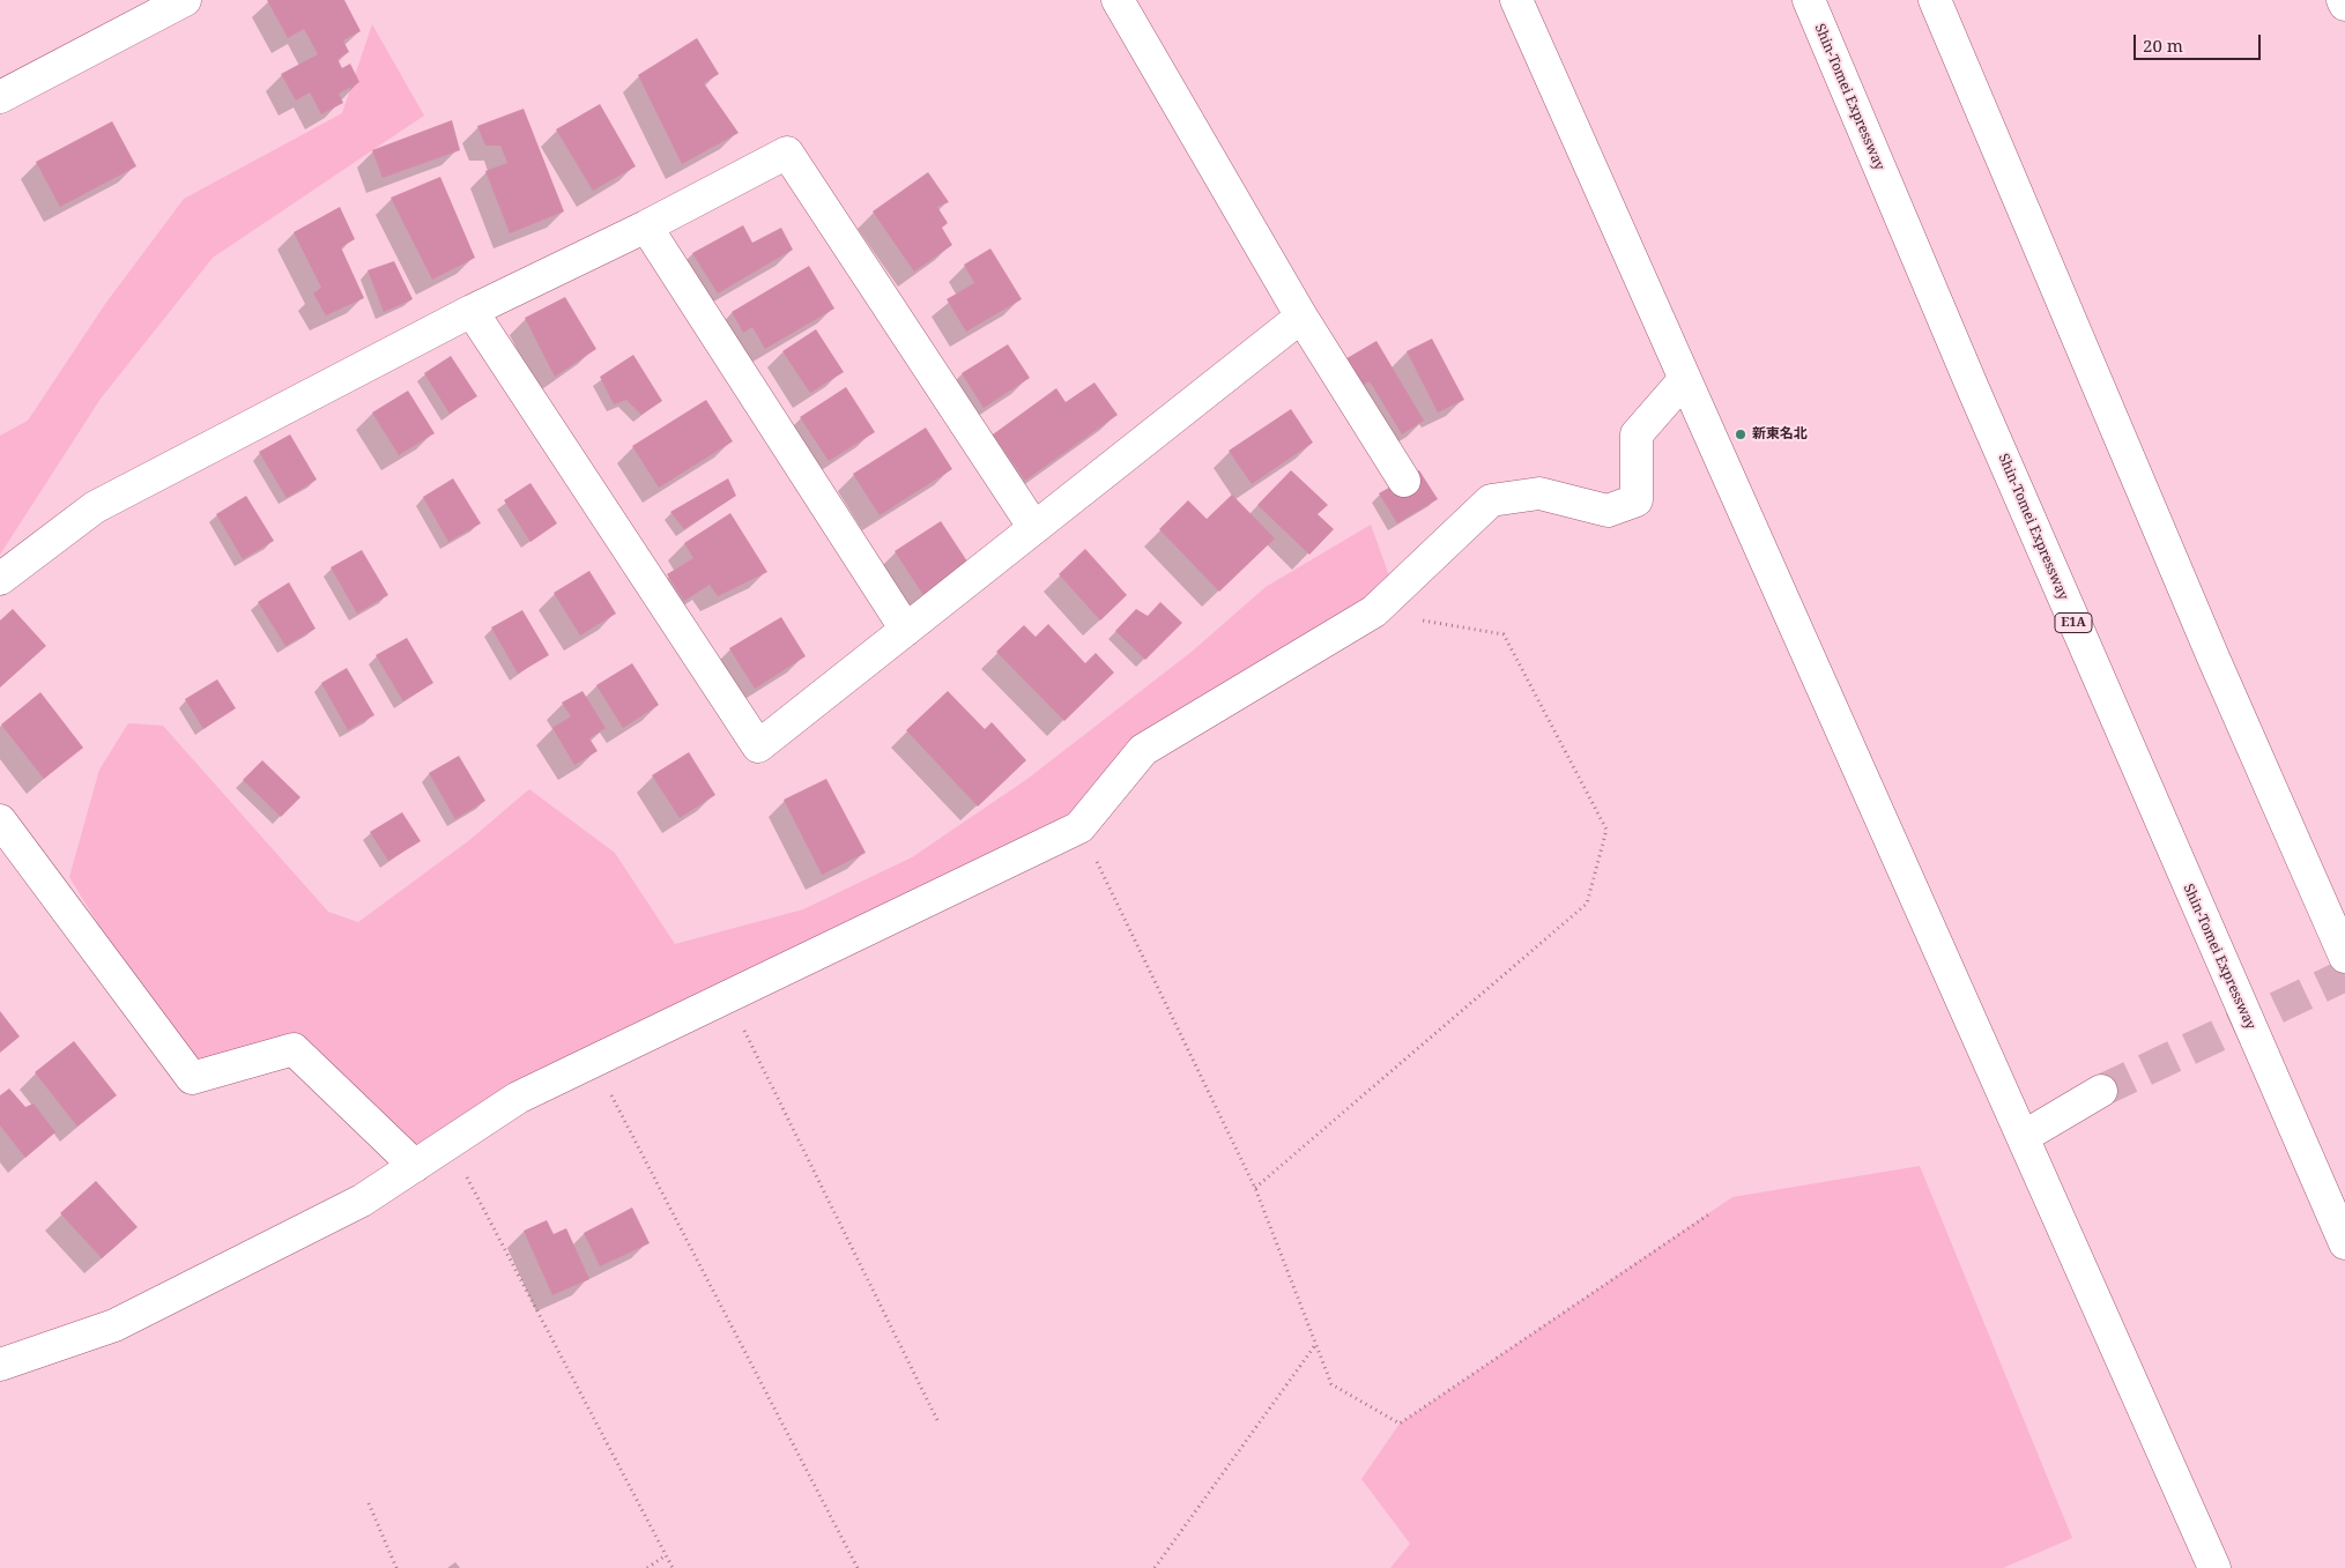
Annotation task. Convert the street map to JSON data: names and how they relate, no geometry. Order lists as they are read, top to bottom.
{
  "streets": {
    "main road": ["Shin-Tomei Expressway", "E1A"]
  },
  "places": ["新東名北"],
  "scale_bar": "20 m"
}
